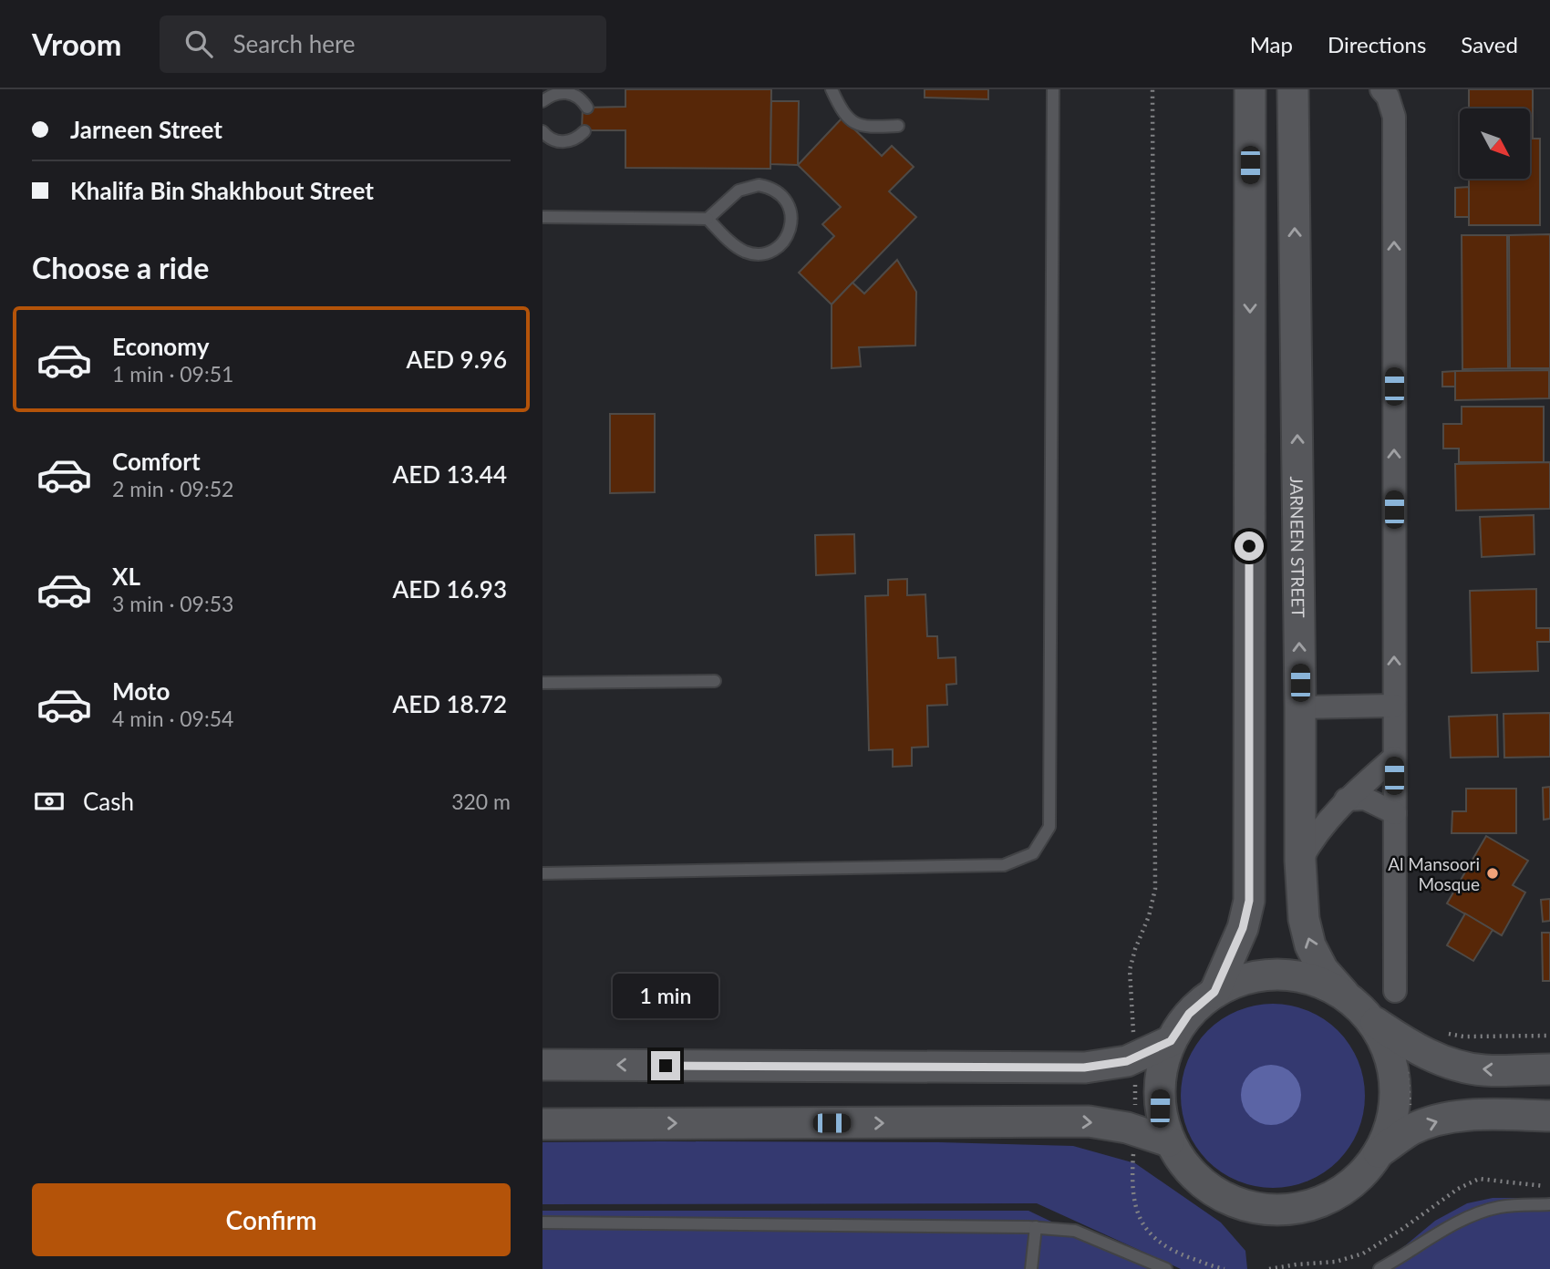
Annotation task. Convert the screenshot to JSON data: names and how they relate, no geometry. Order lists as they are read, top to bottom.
{
  "streets": {
    "main road": ["JARNEEN STREET"]
  },
  "places": ["Al Mansoori Mosque"],
  "north": "bottom right",
  "page": {
    "header": "Vroom",
    "search": "Search here",
    "nav": ["Map", "Directions", "Saved"],
    "banner": ["Jarneen Street", "Khalifa Bin Shakhbout Street"],
    "heading": "Choose a ride",
    "list": [
      {
        "name": "Economy",
        "note": "1 min · 09:51",
        "value": "AED 9.96"
      },
      {
        "name": "Comfort",
        "note": "2 min · 09:52",
        "value": "AED 13.44"
      },
      {
        "name": "XL",
        "note": "3 min · 09:53",
        "value": "AED 16.93"
      },
      {
        "name": "Moto",
        "note": "4 min · 09:54",
        "value": "AED 18.72"
      }
    ],
    "pay": ["Cash", "320 m"],
    "bubble": "1 min",
    "buttons": "Confirm"
  }
}
